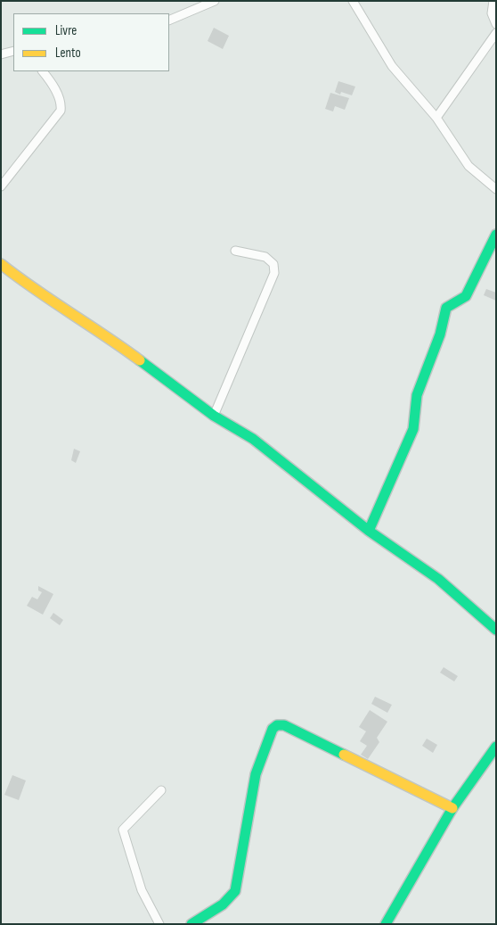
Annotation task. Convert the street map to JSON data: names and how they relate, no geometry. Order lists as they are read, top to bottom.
{
  "legend": ["Livre", "Lento"]
}
